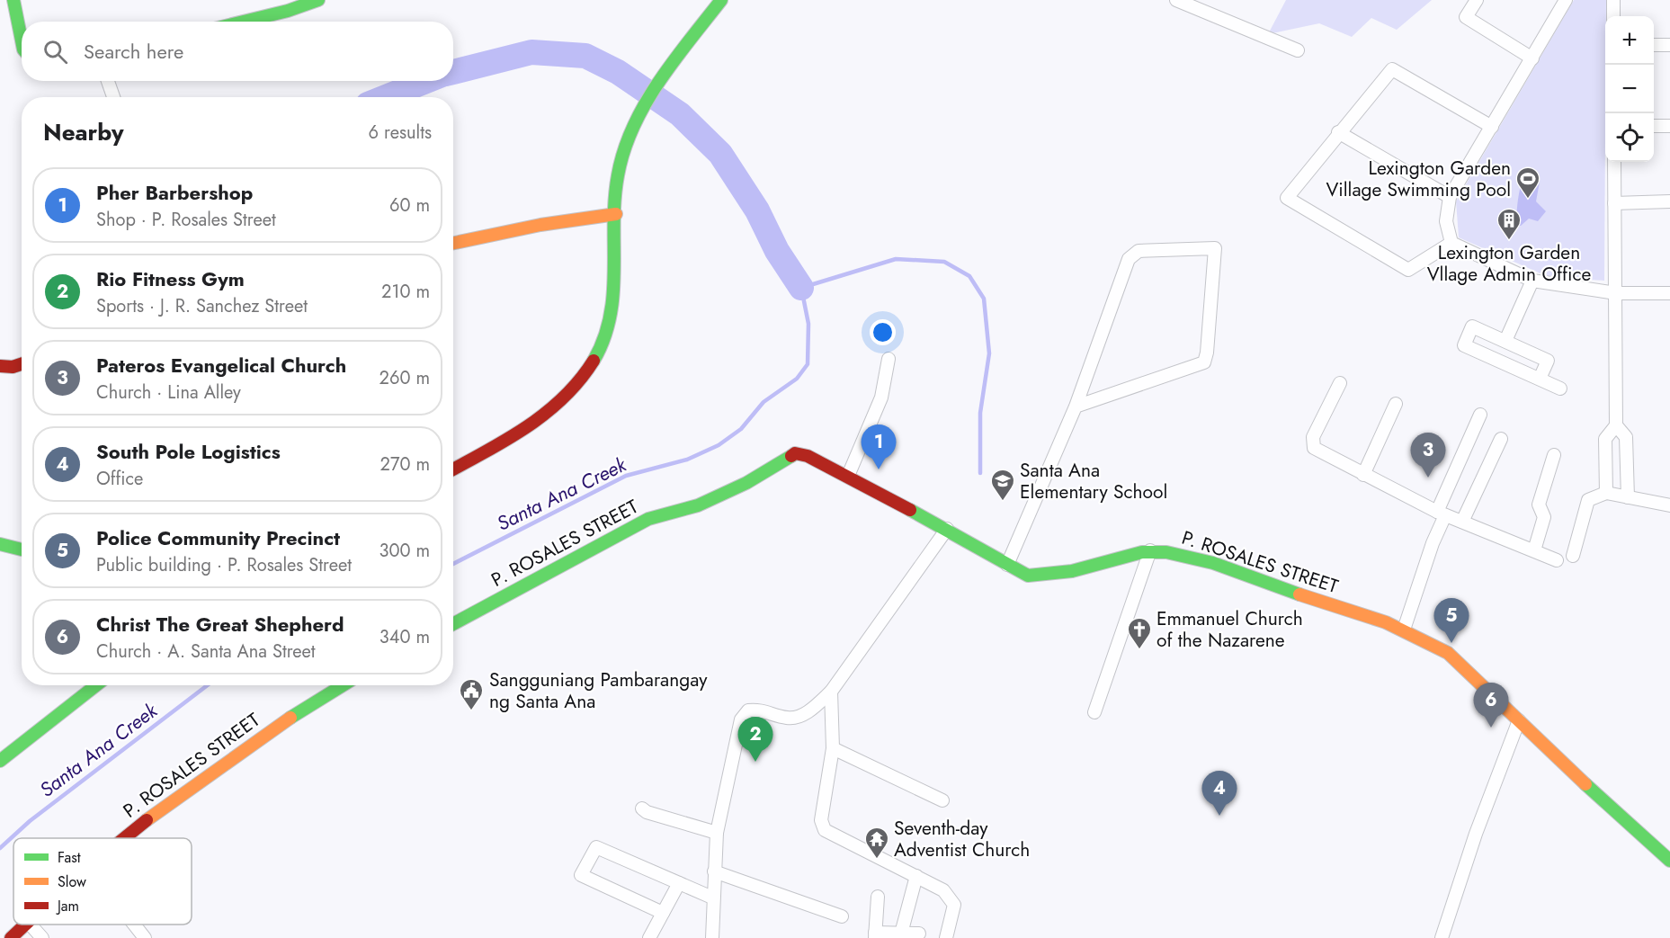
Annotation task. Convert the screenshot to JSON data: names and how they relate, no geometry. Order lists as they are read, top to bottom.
{
  "streets": {
    "street": ["P. ROSALES STREET"]
  },
  "water": ["Santa Ana Creek"],
  "places": {
    "sports": ["Lexington Garden Village Swimming Pool"],
    "building": ["Lexington Garden Vllage Admin Office"],
    "school or university": ["Santa Ana Elementary School"],
    "church": ["Emmanuel Church of the Nazarene"],
    "public building": ["Sangguniang Pambarangay ng Santa Ana"],
    "temple": ["Seventh-day Adventist Church"]
  },
  "legend": ["Fast", "Slow", "Jam"],
  "page": {
    "map_buttons": ["+", "−"],
    "search": "Search here",
    "heading": ["Nearby", "6 results"],
    "list": [
      {
        "mark": "1",
        "name": "Pher Barbershop",
        "note": "Shop · P. Rosales Street",
        "value": "60 m"
      },
      {
        "mark": "2",
        "name": "Rio Fitness Gym",
        "note": "Sports · J. R. Sanchez Street",
        "value": "210 m"
      },
      {
        "mark": "3",
        "name": "Pateros Evangelical Church",
        "note": "Church · Lina Alley",
        "value": "260 m"
      },
      {
        "mark": "4",
        "name": "South Pole Logistics",
        "note": "Office",
        "value": "270 m"
      },
      {
        "mark": "5",
        "name": "Police Community Precinct",
        "note": "Public building · P. Rosales Street",
        "value": "300 m"
      },
      {
        "mark": "6",
        "name": "Christ The Great Shepherd",
        "note": "Church · A. Santa Ana Street",
        "value": "340 m"
      }
    ],
    "pins": [
      "1",
      "3",
      "5",
      "6",
      "2",
      "4"
    ]
  }
}
